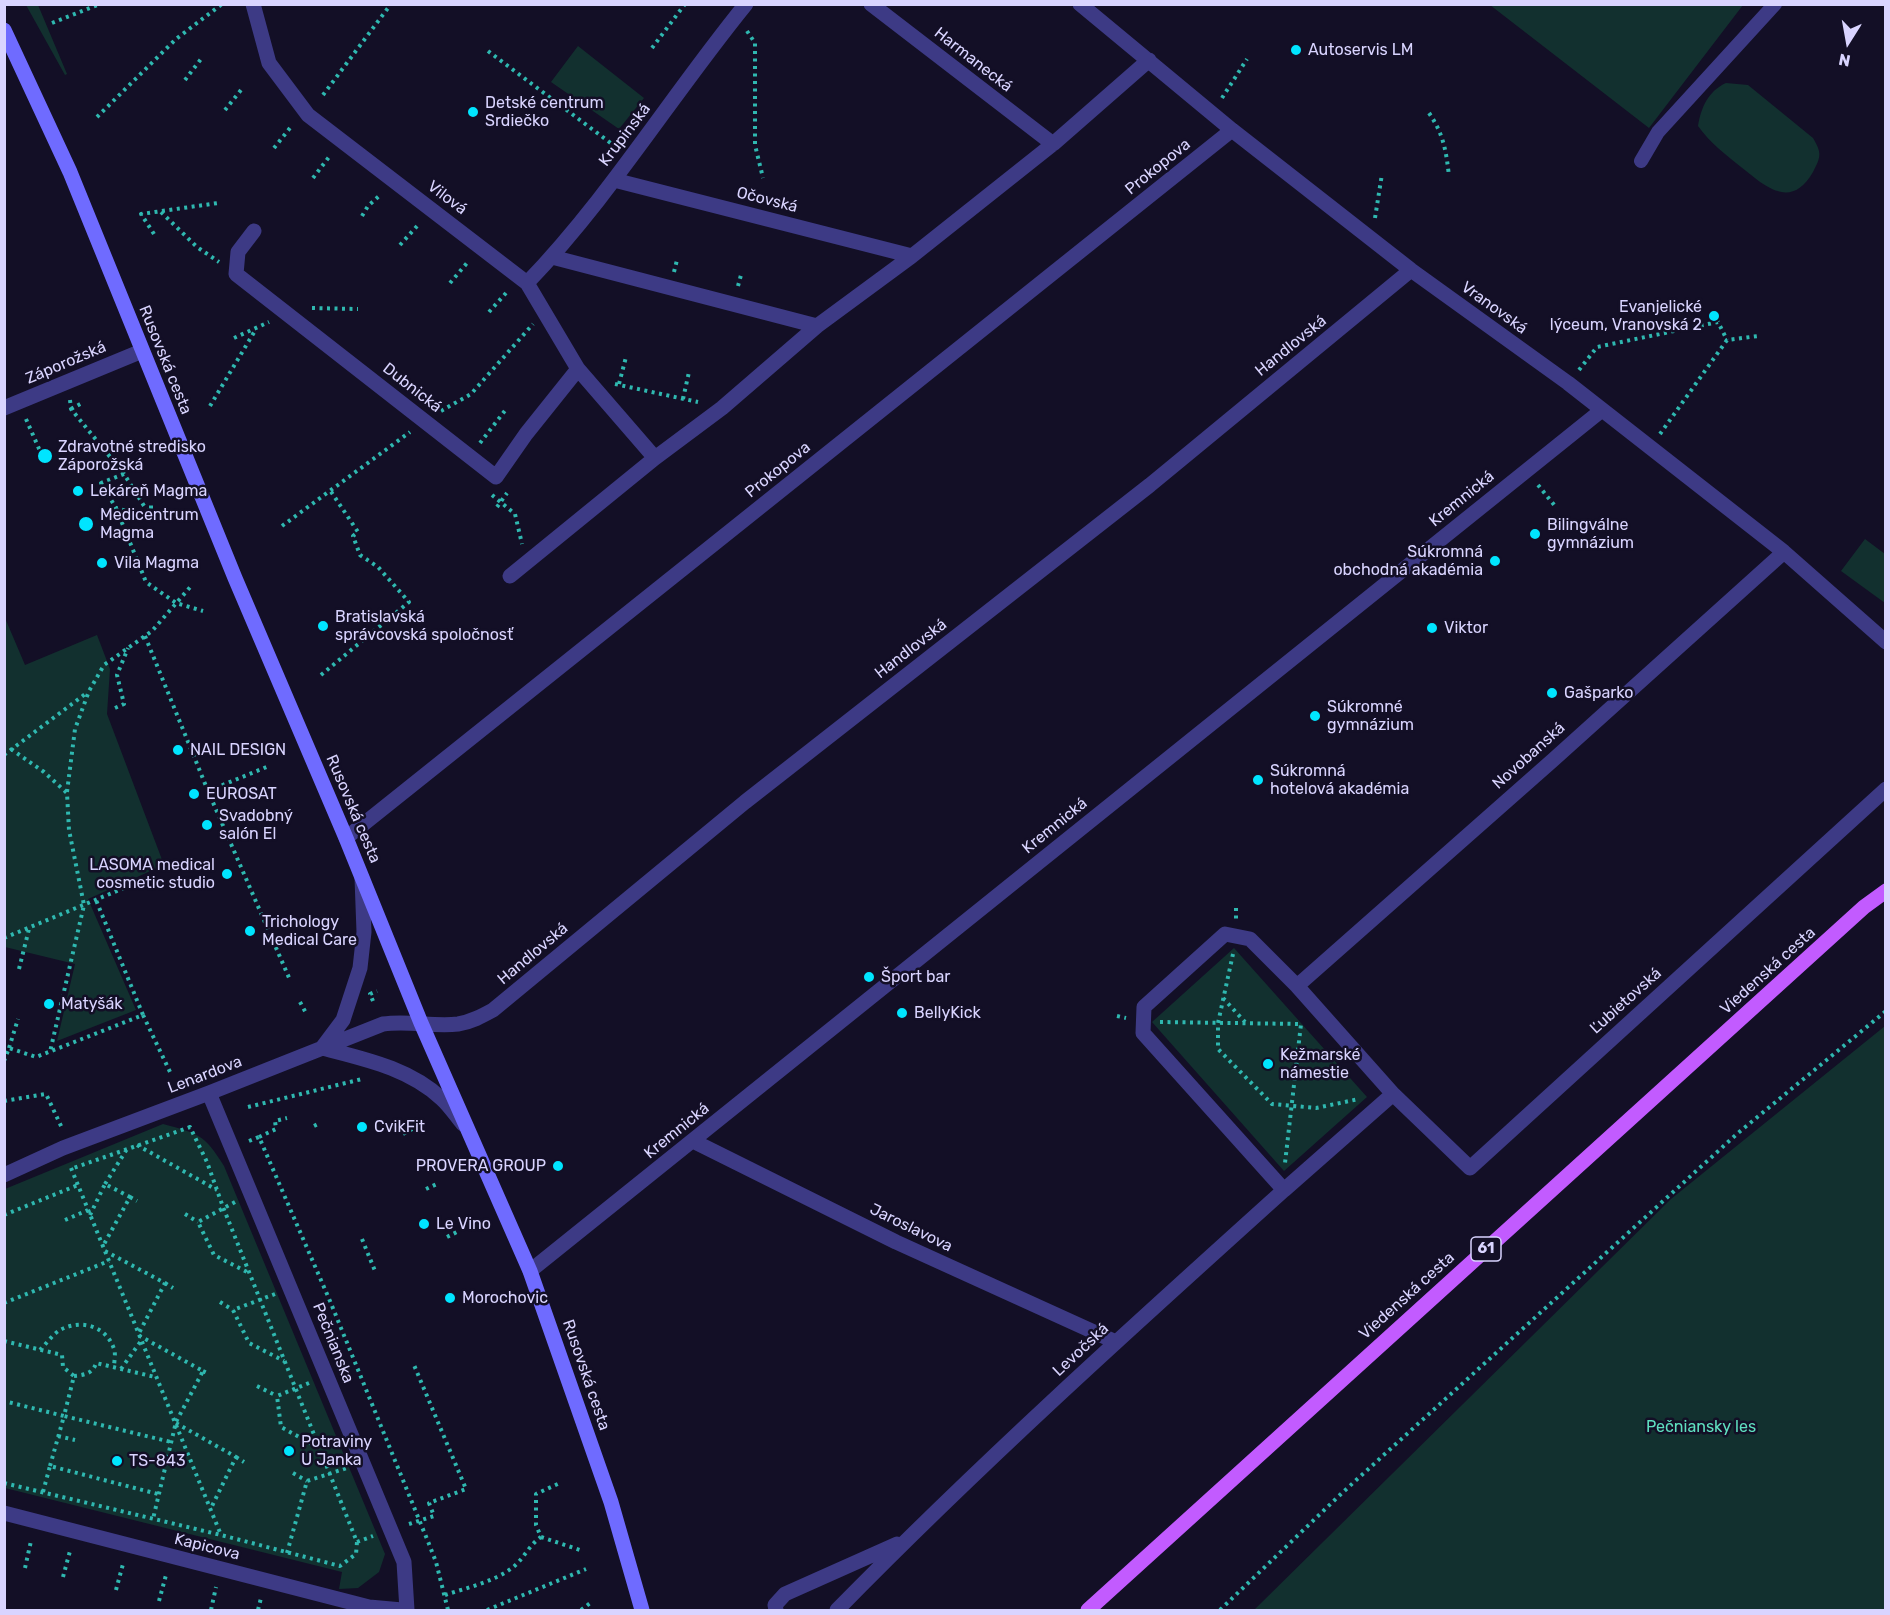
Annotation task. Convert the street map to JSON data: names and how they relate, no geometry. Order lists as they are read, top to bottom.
{
  "streets": {
    "main road": ["Viedenská cesta", "61"],
    "street": [
      "Harmanecká",
      "Krupinská",
      "Prokopova",
      "Vilová",
      "Očovská",
      "Vranovská",
      "Handlovská",
      "Rusovská cesta",
      "Záporožská",
      "Dubnická",
      "Kremnická",
      "Novobanská",
      "Ľubietovská",
      "Lenardova",
      "Jaroslavova",
      "Pečnianska",
      "Levočská",
      "Kapicova"
    ]
  },
  "crossings": [
    ["Krupinská", "Vilová"],
    ["Krupinská", "Očovská"],
    ["Prokopova", "Vranovská"],
    ["Prokopova", "Rusovská cesta"],
    ["Vilová", "Dubnická"],
    ["Vranovská", "Handlovská"],
    ["Vranovská", "Kremnická"],
    ["Vranovská", "Novobanská"],
    ["Handlovská", "Rusovská cesta"],
    ["Handlovská", "Lenardova"],
    ["Rusovská cesta", "Záporožská"],
    ["Rusovská cesta", "Kremnická"],
    ["Rusovská cesta", "Lenardova"],
    ["Kremnická", "Jaroslavova"],
    ["Lenardova", "Pečnianska"],
    ["Jaroslavova", "Levočská"]
  ],
  "parks": ["Pečniansky les"],
  "places": [
    "Autoservis LM",
    "Detské centrum Srdiečko",
    "Evanjelické lýceum, Vranovská 2",
    "Zdravotné stredisko Záporožská",
    "Lekáreň Magma",
    "Medicentrum Magma",
    "Bilingválne gymnázium",
    "Súkromná obchodná akadémia",
    "Vila Magma",
    "Bratislavská správcovská spoločnosť",
    "Viktor",
    "Gašparko",
    "Súkromné gymnázium",
    "NAIL DESIGN",
    "Súkromná hotelová akadémia",
    "EUROSAT",
    "Svadobný salón El",
    "LASOMA medical cosmetic studio",
    "Trichology Medical Care",
    "Šport bar",
    "Matyšák",
    "BellyKick",
    "Kežmarské námestie",
    "CvikFit",
    "PROVERA GROUP",
    "Le Vino",
    "Morochovic",
    "Potraviny U Janka",
    "TS-843"
  ],
  "north": "bottom"
}
